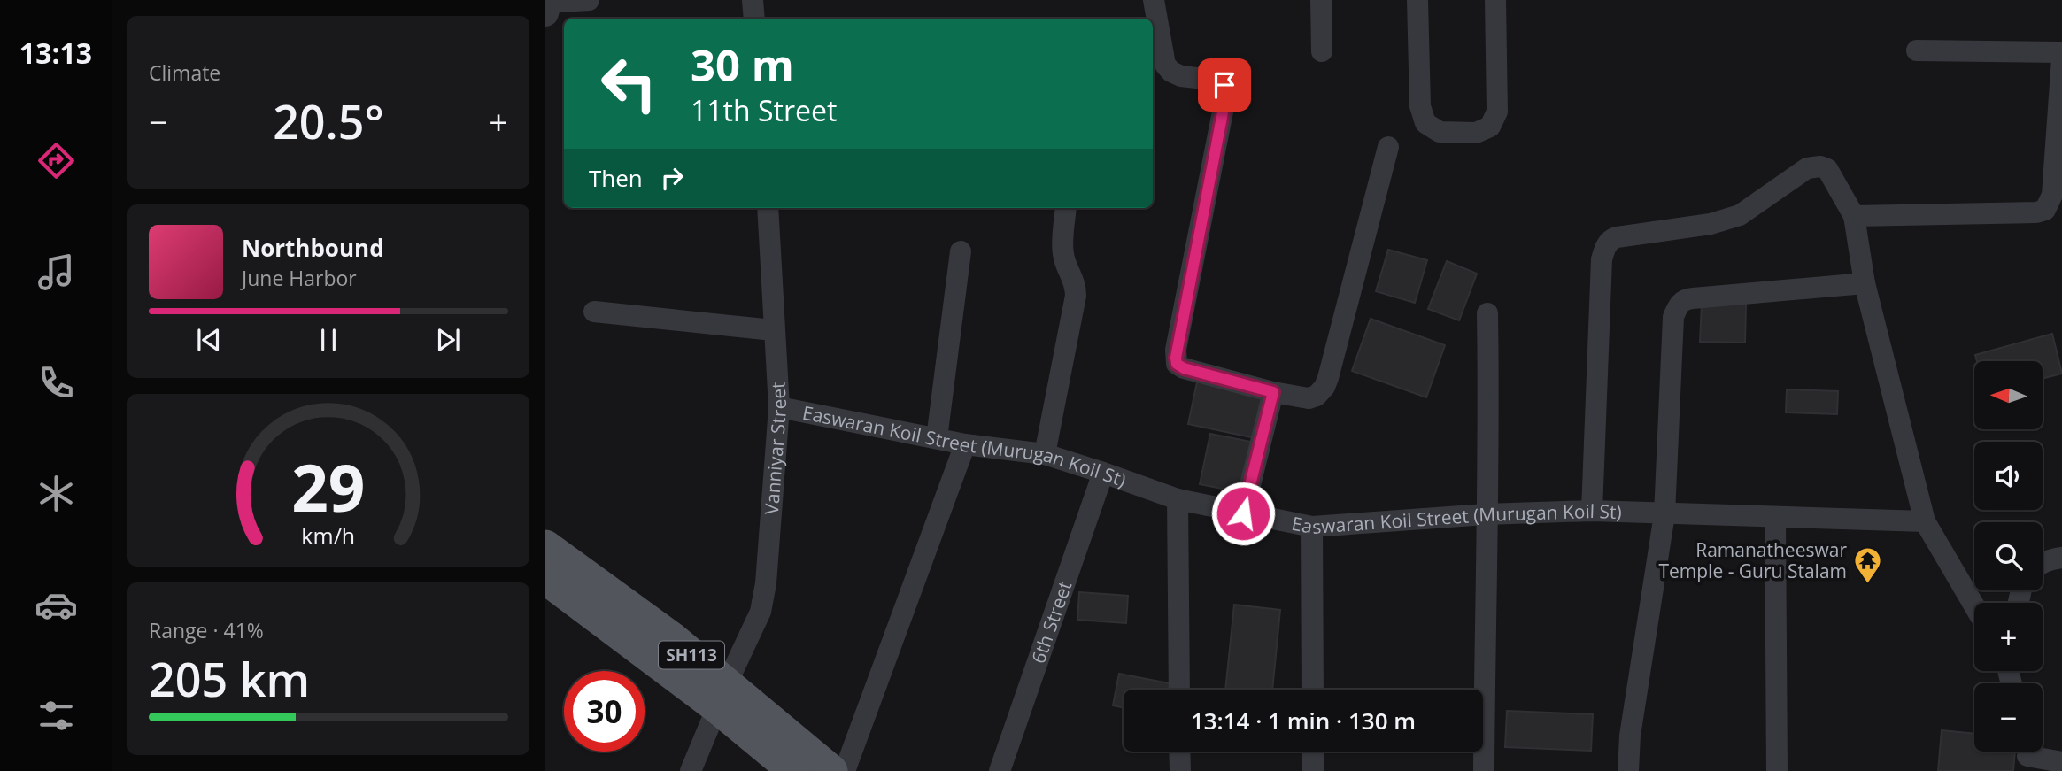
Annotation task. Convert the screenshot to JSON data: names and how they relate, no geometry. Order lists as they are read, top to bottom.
{
  "streets": {
    "main road": ["SH113"],
    "street": ["Easwaran Koil Street (Murugan Koil St)", "Vanniyar Street", "6th Street"]
  },
  "crossings": [
    ["Easwaran Koil Street (Murugan Koil St)", "Vanniyar Street"],
    ["Easwaran Koil Street (Murugan Koil St)", "6th Street"],
    ["Vanniyar Street", "SH113"]
  ],
  "places": {
    "temple": ["Ramanatheeswar Temple - Guru Stalam"]
  },
  "north": "left",
  "page": {
    "tabs": "13:13",
    "tile": [
      "Climate",
      ["Range · 41%", "205 km"]
    ],
    "turn": ["30 m", "11th Street"],
    "heat": ["−", "20.5°", "+"],
    "then": "Then",
    "song": ["Northbound", "June Harbor"],
    "map_buttons": ["+", "−"],
    "limit": "30",
    "trip": "13:14 · 1 min · 130 m",
    "gauge": ["29", "km/h"]
  }
}
